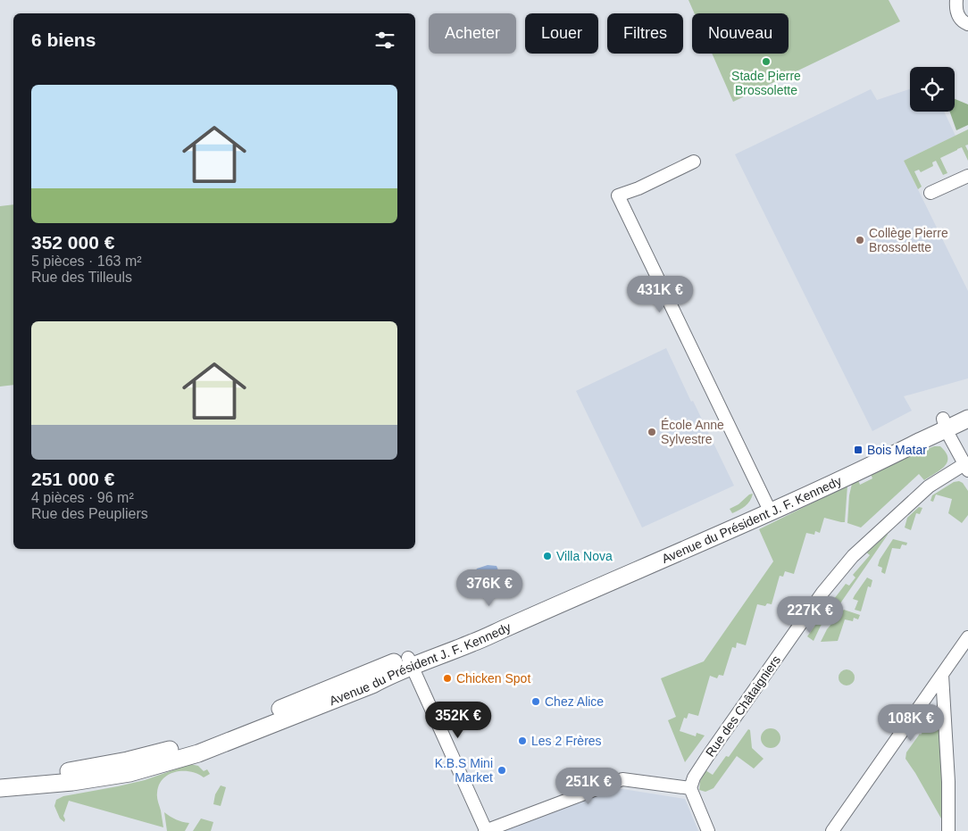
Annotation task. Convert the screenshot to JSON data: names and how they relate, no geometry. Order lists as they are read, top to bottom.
{
  "streets": {
    "main road": ["Avenue du Président J. F. Kennedy"],
    "street": ["Rue des Châtaigniers"]
  },
  "places": {
    "other": [
      "Stade Pierre Brossolette",
      "Collège Pierre Brossolette",
      "École Anne Sylvestre",
      "Villa Nova",
      "Chicken Spot",
      "Chez Alice",
      "Les 2 Frères",
      "K.B.S Mini Market"
    ],
    "transit": ["Bois Matar"]
  },
  "page": {
    "chip": [
      "Acheter",
      "Louer",
      "Filtres",
      "Nouveau"
    ],
    "heading": "6 biens",
    "list": [
      {
        "name": "352 000 €",
        "note": "5 pièces · 163 m² · Rue des Tilleuls"
      },
      {
        "name": "251 000 €",
        "note": "4 pièces · 96 m² · Rue des Peupliers"
      }
    ],
    "price": [
      "431K €",
      "376K €",
      "227K €",
      "352K €",
      "108K €",
      "251K €"
    ]
  }
}
